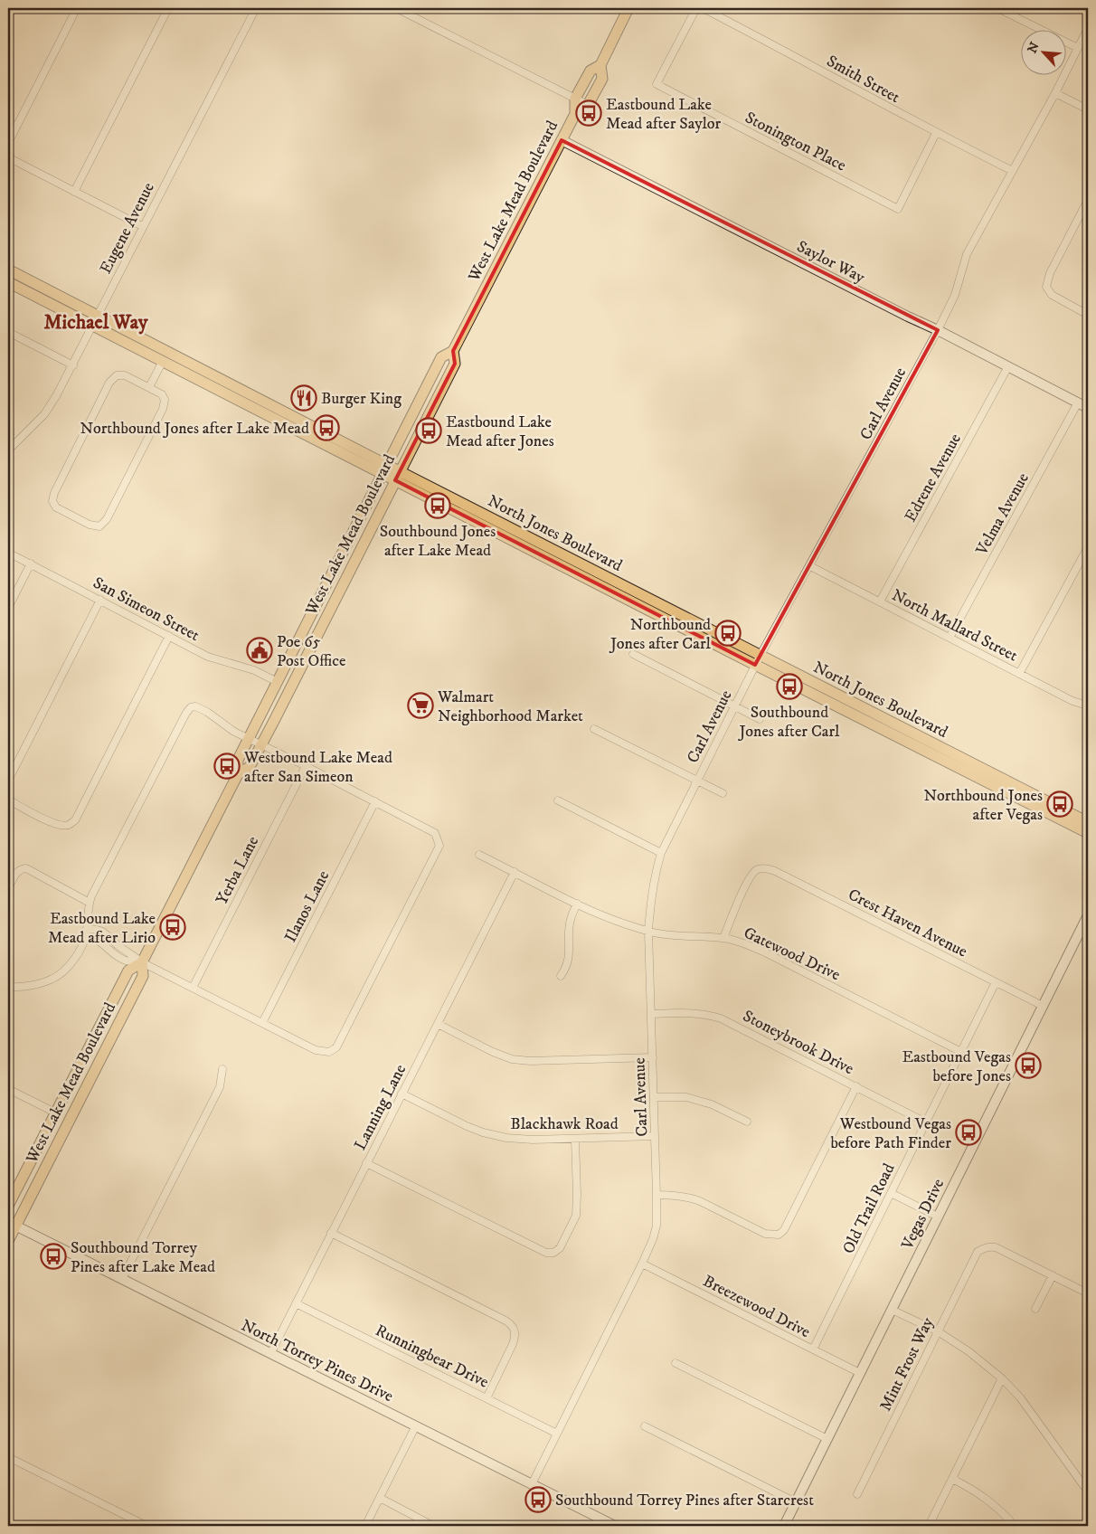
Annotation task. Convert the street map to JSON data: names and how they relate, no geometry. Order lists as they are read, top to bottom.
{
  "streets": {
    "main road": [
      "West Lake Mead Boulevard",
      "Saylor Way",
      "North Jones Boulevard",
      "Vegas Drive",
      "North Torrey Pines Drive"
    ],
    "street": [
      "Smith Street",
      "Stonington Place",
      "Eugene Avenue",
      "Carl Avenue",
      "Edrene Avenue",
      "Velma Avenue",
      "San Simeon Street",
      "North Mallard Street",
      "Yerba Lane",
      "Ilanos Lane",
      "Crest Haven Avenue",
      "Gatewood Drive",
      "Stoneybrook Drive",
      "Lanning Lane",
      "Blackhawk Road",
      "Old Trail Road",
      "Breezewood Drive",
      "Runningbear Drive",
      "Mint Frost Way"
    ]
  },
  "crossings": [
    ["Smith Street", "Stonington Place"],
    ["Smith Street", "Carl Avenue"],
    ["West Lake Mead Boulevard", "Saylor Way"],
    ["West Lake Mead Boulevard", "North Jones Boulevard"],
    ["West Lake Mead Boulevard", "San Simeon Street"],
    ["West Lake Mead Boulevard", "North Torrey Pines Drive"],
    ["Eugene Avenue", "North Jones Boulevard"],
    ["Saylor Way", "Carl Avenue"],
    ["Saylor Way", "Edrene Avenue"],
    ["Saylor Way", "Velma Avenue"],
    ["Carl Avenue", "North Jones Boulevard"],
    ["Carl Avenue", "North Mallard Street"],
    ["Carl Avenue", "Gatewood Drive"],
    ["Carl Avenue", "Stoneybrook Drive"],
    ["Carl Avenue", "Blackhawk Road"],
    ["Carl Avenue", "Breezewood Drive"],
    ["Carl Avenue", "Runningbear Drive"],
    ["Carl Avenue", "North Torrey Pines Drive"],
    ["Edrene Avenue", "North Mallard Street"],
    ["Velma Avenue", "North Mallard Street"],
    ["Crest Haven Avenue", "Gatewood Drive"],
    ["Crest Haven Avenue", "Old Trail Road"],
    ["Crest Haven Avenue", "Vegas Drive"],
    ["Gatewood Drive", "Lanning Lane"],
    ["Gatewood Drive", "Old Trail Road"],
    ["Stoneybrook Drive", "Old Trail Road"],
    ["Lanning Lane", "Blackhawk Road"],
    ["Lanning Lane", "Runningbear Drive"],
    ["Lanning Lane", "North Torrey Pines Drive"],
    ["Old Trail Road", "Breezewood Drive"],
    ["Vegas Drive", "Breezewood Drive"]
  ],
  "districts": ["Michael Way"],
  "places": {
    "bus stop": [
      "Eastbound Lake Mead after Saylor",
      "Northbound Jones after Lake Mead",
      "Eastbound Lake Mead after Jones",
      "Southbound Jones after Lake Mead",
      "Northbound Jones after Carl",
      "Southbound Jones after Carl",
      "Westbound Lake Mead after San Simeon",
      "Northbound Jones after Vegas",
      "Eastbound Lake Mead after Lirio",
      "Eastbound Vegas before Jones",
      "Westbound Vegas before Path Finder",
      "Southbound Torrey Pines after Lake Mead",
      "Southbound Torrey Pines after Starcrest"
    ],
    "restaurant": ["Burger King"],
    "public building": ["Poe 65 Post Office"],
    "supermarket": ["Walmart Neighborhood Market"]
  },
  "north": "top left"
}
